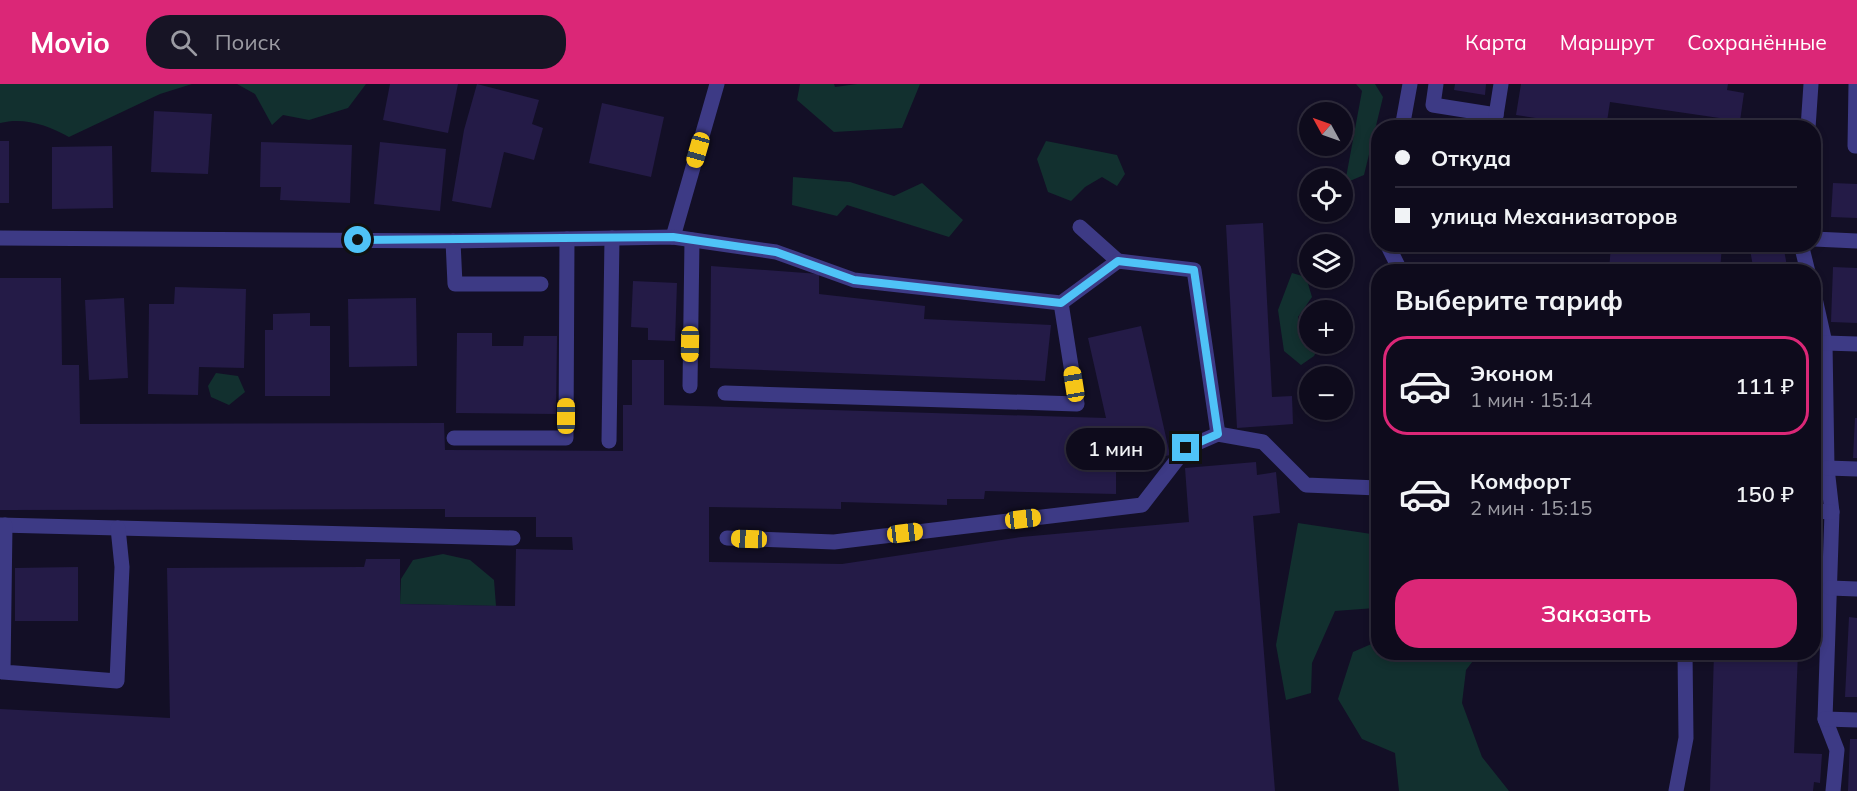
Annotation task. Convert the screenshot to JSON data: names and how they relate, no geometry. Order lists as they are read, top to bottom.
{
  "north": "top left",
  "page": {
    "header": "Movio",
    "search": "Поиск",
    "nav": ["Карта", "Маршрут", "Сохранённые"],
    "map_buttons": ["+", "−"],
    "banner": ["Откуда", "улица Механизаторов"],
    "heading": "Выберите тариф",
    "list": [
      {
        "name": "Эконом",
        "note": "1 мин · 15:14",
        "value": "111 ₽"
      },
      {
        "name": "Комфорт",
        "note": "2 мин · 15:15",
        "value": "150 ₽"
      }
    ],
    "bubble": "1 мин",
    "buttons": "Заказать"
  }
}
